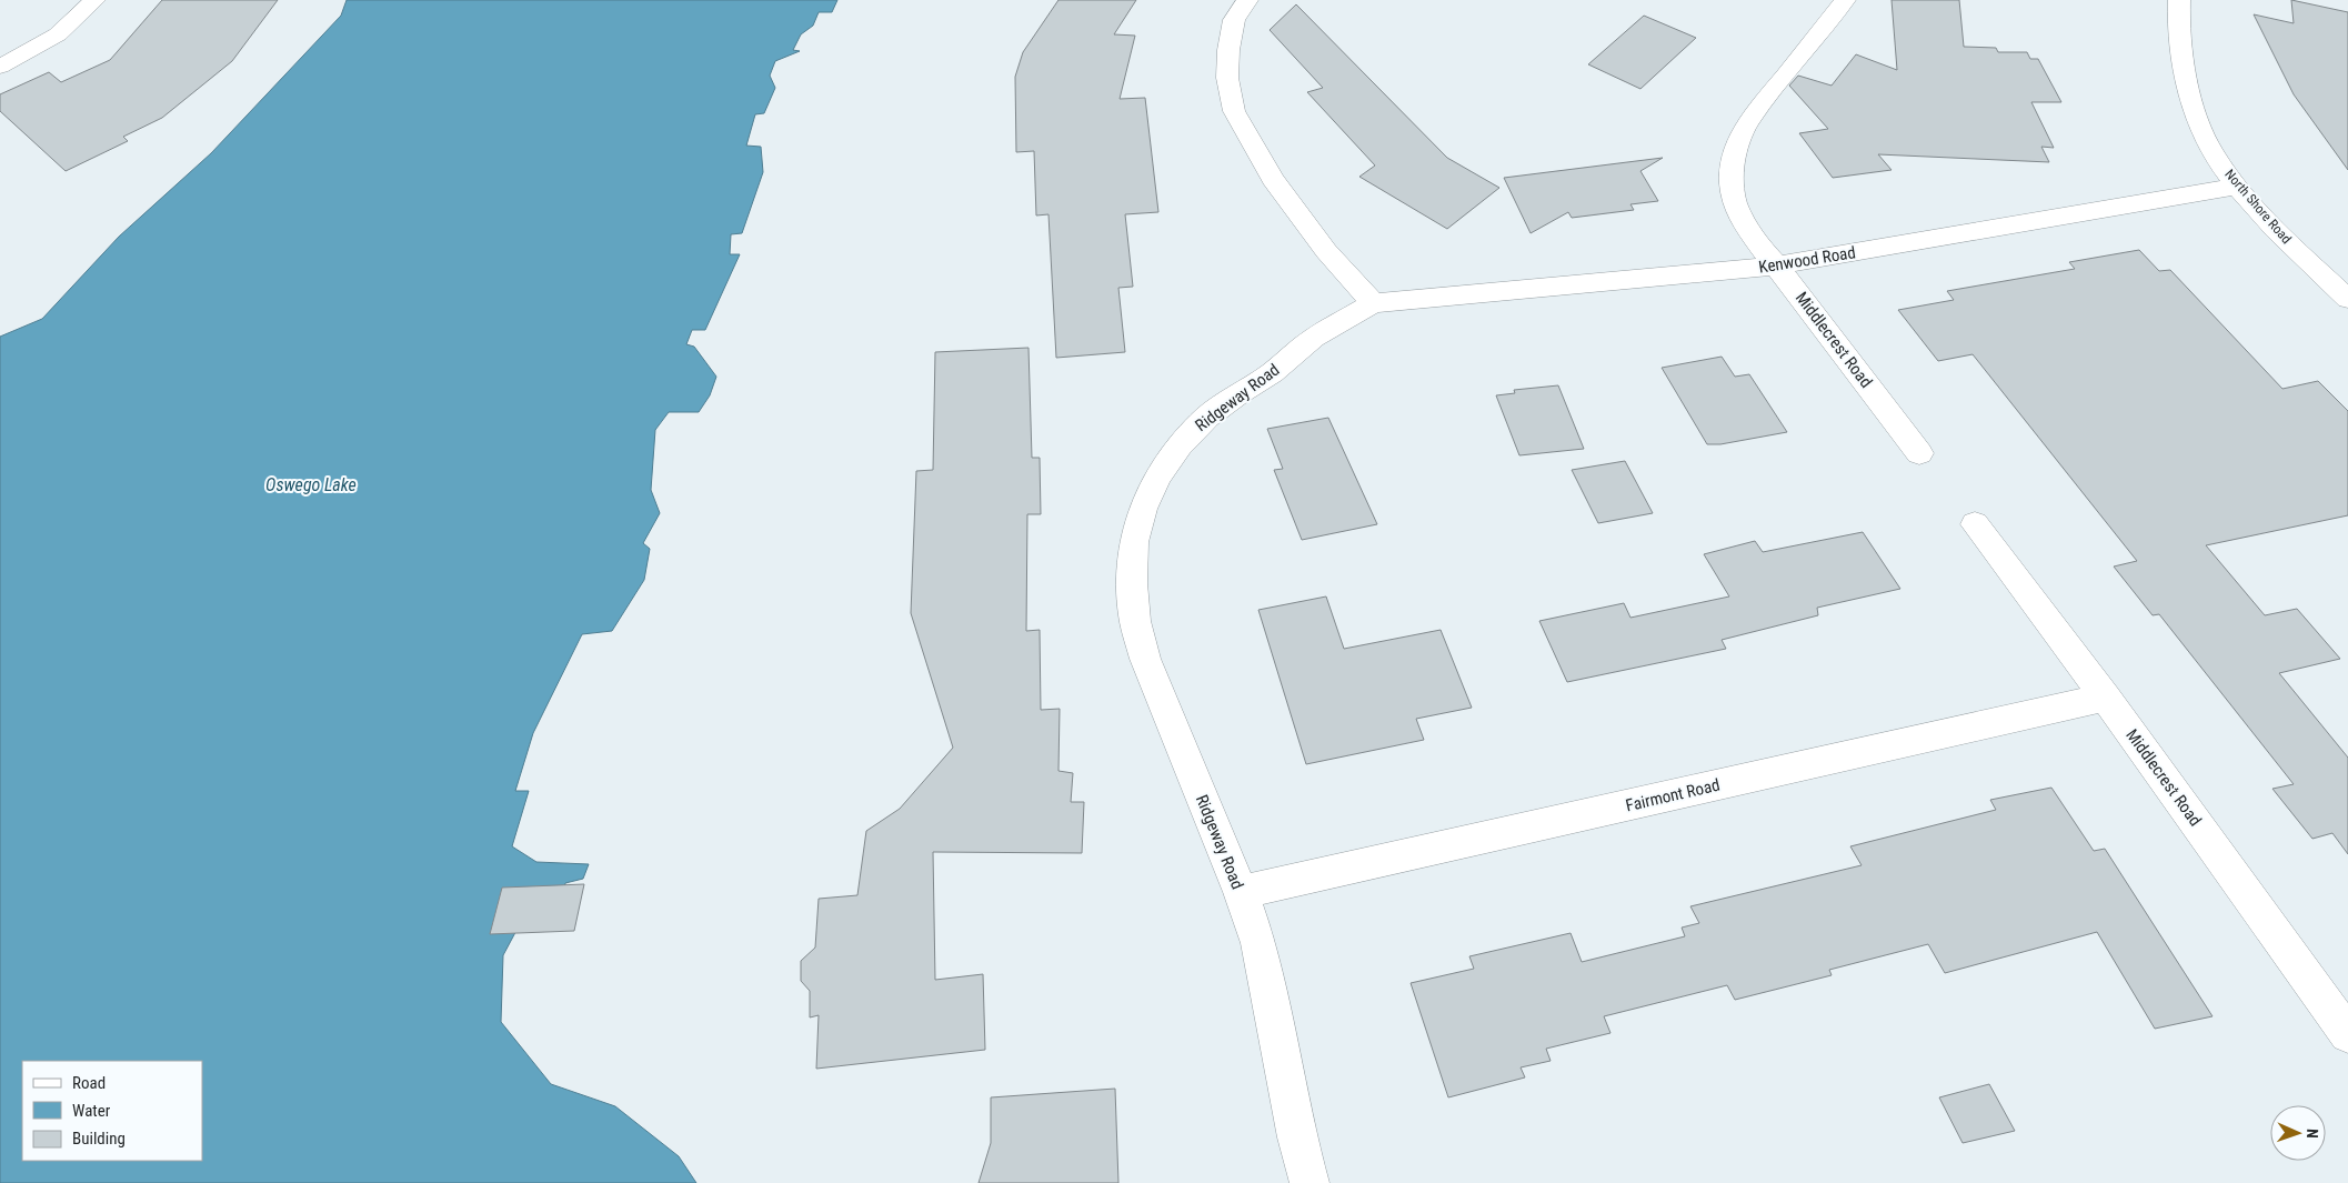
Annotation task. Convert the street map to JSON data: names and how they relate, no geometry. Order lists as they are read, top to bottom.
{
  "streets": {
    "street": [
      "North Shore Road",
      "Kenwood Road",
      "Middlecrest Road",
      "Ridgeway Road",
      "Fairmont Road"
    ]
  },
  "crossings": [
    ["North Shore Road", "Kenwood Road"],
    ["Kenwood Road", "Middlecrest Road"],
    ["Kenwood Road", "Ridgeway Road"],
    ["Middlecrest Road", "Fairmont Road"],
    ["Ridgeway Road", "Fairmont Road"]
  ],
  "water": ["Oswego Lake"],
  "legend": ["Road", "Water", "Building"],
  "north": "right"
}
